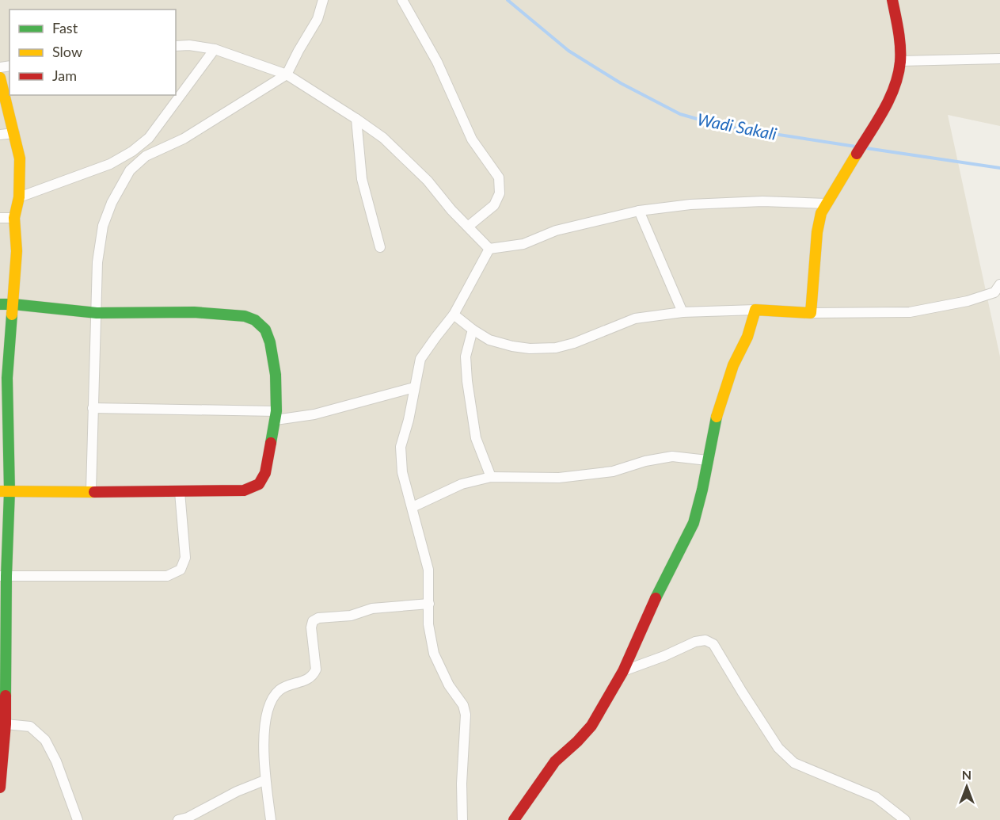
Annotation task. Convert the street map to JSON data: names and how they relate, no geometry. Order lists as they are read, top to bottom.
{
  "water": ["Wadi Sakali"],
  "legend": ["Fast", "Slow", "Jam"],
  "north": "top"
}
